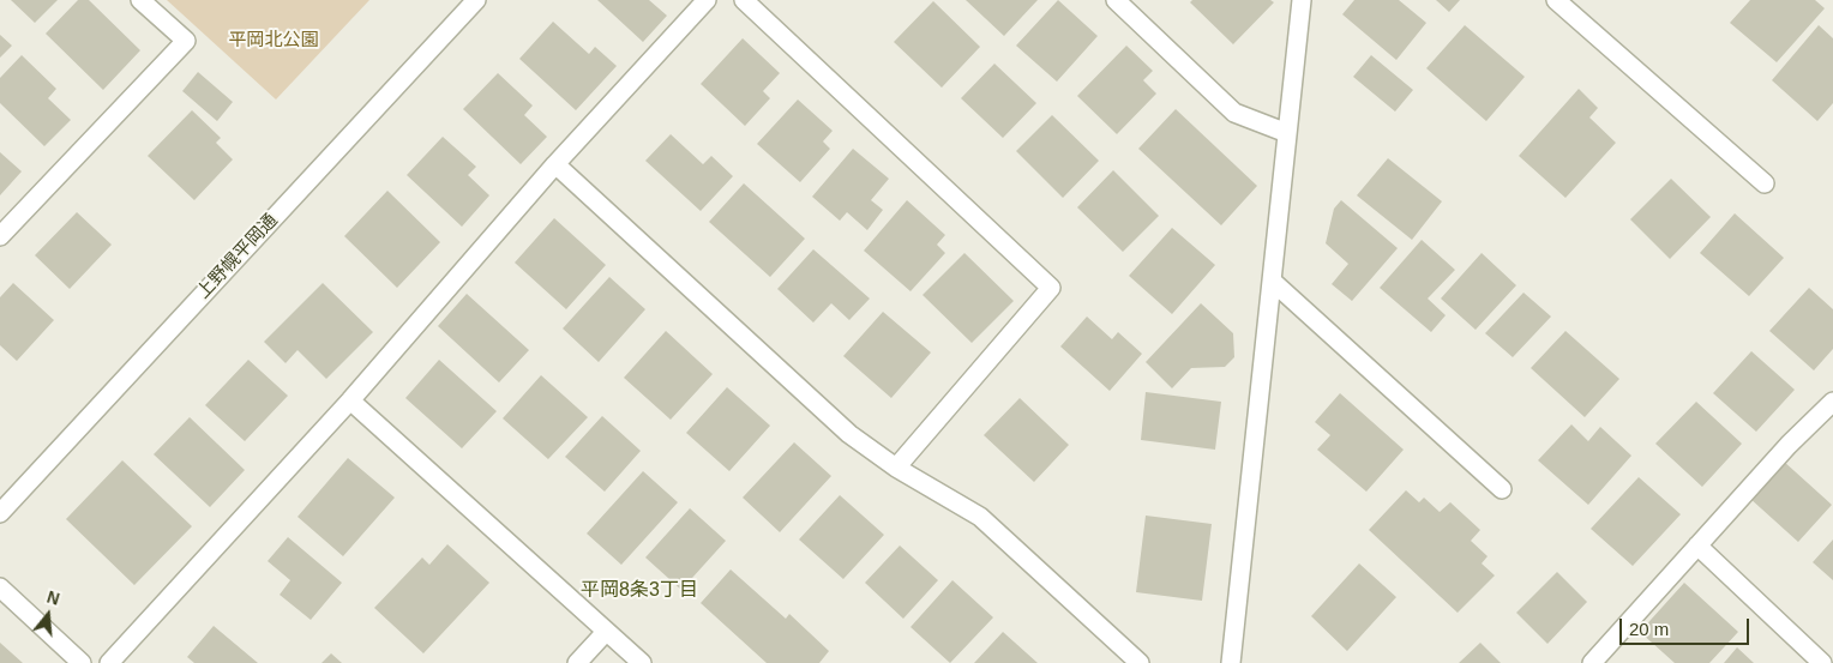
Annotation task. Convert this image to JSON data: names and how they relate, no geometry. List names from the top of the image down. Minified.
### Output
{"streets":{"street":["上野幌平岡通"]},"districts":["平岡8条3丁目"],"parks":["平岡北公園"],"scale_bar":"20 m","north":"top"}
